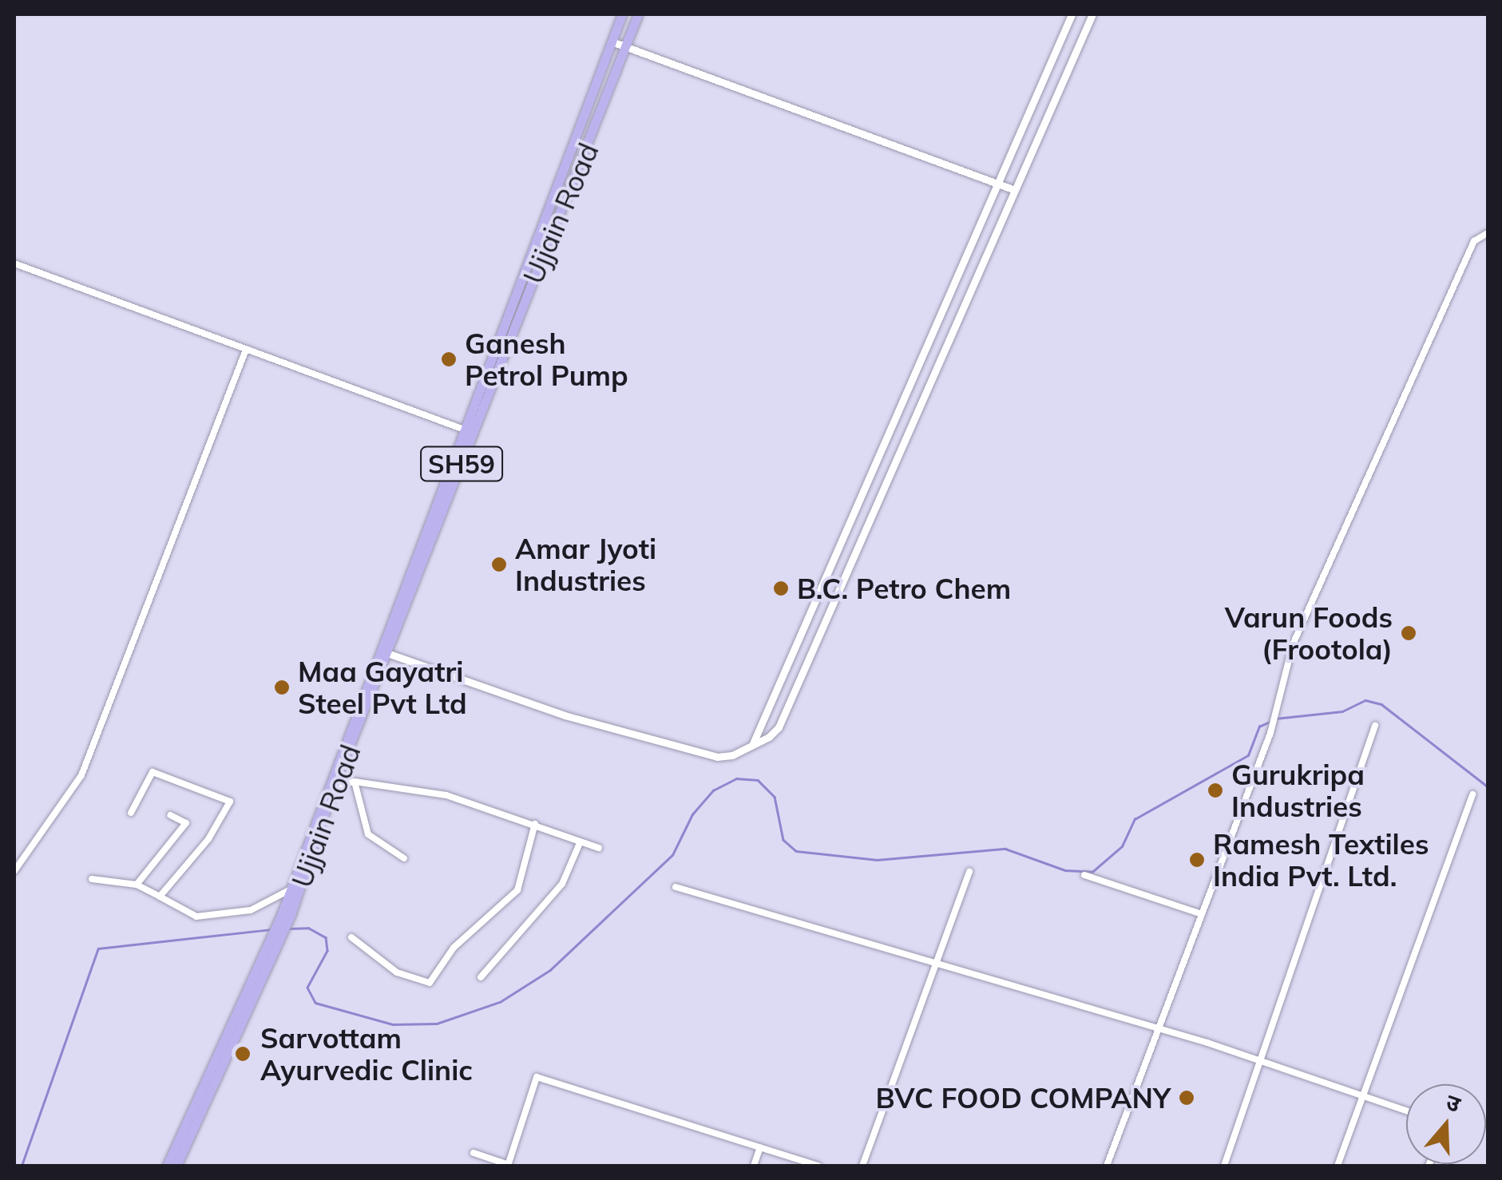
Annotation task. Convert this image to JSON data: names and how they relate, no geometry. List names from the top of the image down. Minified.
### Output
{"streets":{"main road":["Ujjain Road","SH59"]},"places":["Ganesh Petrol Pump","Amar Jyoti Industries","B.C. Petro Chem","Varun Foods (Frootola)","Maa Gayatri Steel Pvt Ltd","Gurukripa Industries","Ramesh Textiles India Pvt. Ltd.","Sarvottam Ayurvedic Clinic","BVC FOOD COMPANY"],"north":"top"}
